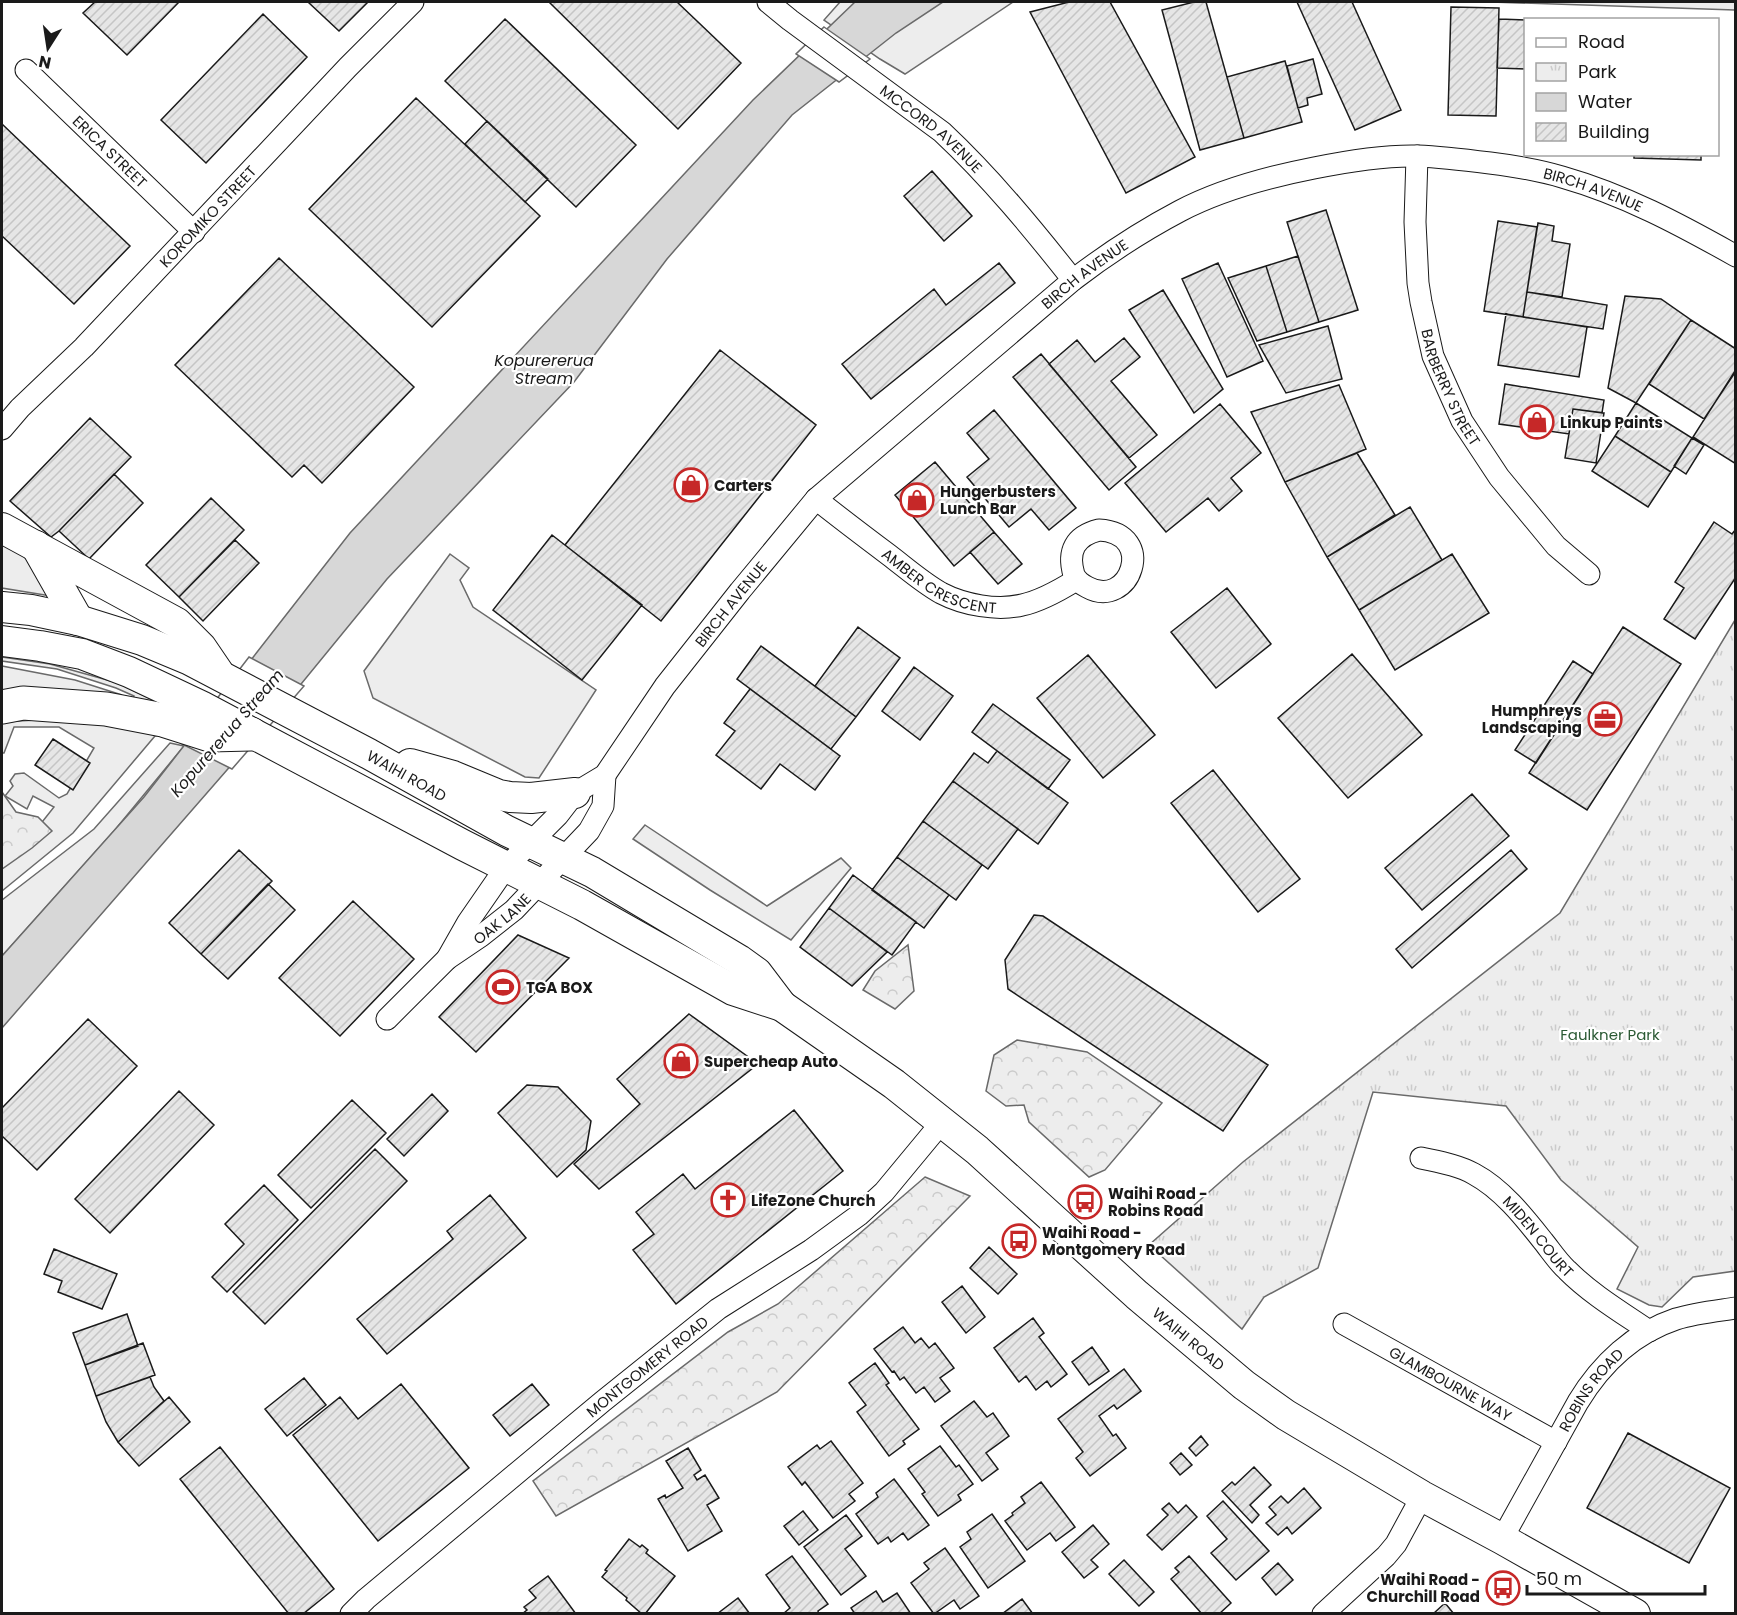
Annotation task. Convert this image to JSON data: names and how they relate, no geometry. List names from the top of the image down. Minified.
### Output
{"streets":{"main road":["WAIHI ROAD"],"street":["MCCORD AVENUE","ERICA STREET","BIRCH AVENUE","KOROMIKO STREET","BARBERRY STREET","AMBER CRESCENT","OAK LANE","MIDEN COURT","MONTGOMERY ROAD","GLAMBOURNE WAY","ROBINS ROAD"]},"crossings":[["MCCORD AVENUE","BIRCH AVENUE"],["ERICA STREET","KOROMIKO STREET"],["BIRCH AVENUE","BARBERRY STREET"],["BIRCH AVENUE","AMBER CRESCENT"],["BIRCH AVENUE","WAIHI ROAD"],["BIRCH AVENUE","OAK LANE"],["WAIHI ROAD","OAK LANE"],["WAIHI ROAD","MONTGOMERY ROAD"],["WAIHI ROAD","ROBINS ROAD"],["MIDEN COURT","ROBINS ROAD"],["GLAMBOURNE WAY","ROBINS ROAD"]],"water":["Kopurererua Stream"],"parks":["Faulkner Park"],"places":{"shop":["Linkup Paints","Carters","Hungerbusters Lunch Bar","Supercheap Auto"],"office":["Humphreys Landscaping"],"sports":["TGA BOX"],"church":["LifeZone Church"],"bus stop":["Waihi Road - Robins Road","Waihi Road - Montgomery Road","Waihi Road - Churchill Road"]},"legend":["Road","Park","Water","Building"],"scale_bar":"50 m","north":"bottom"}
